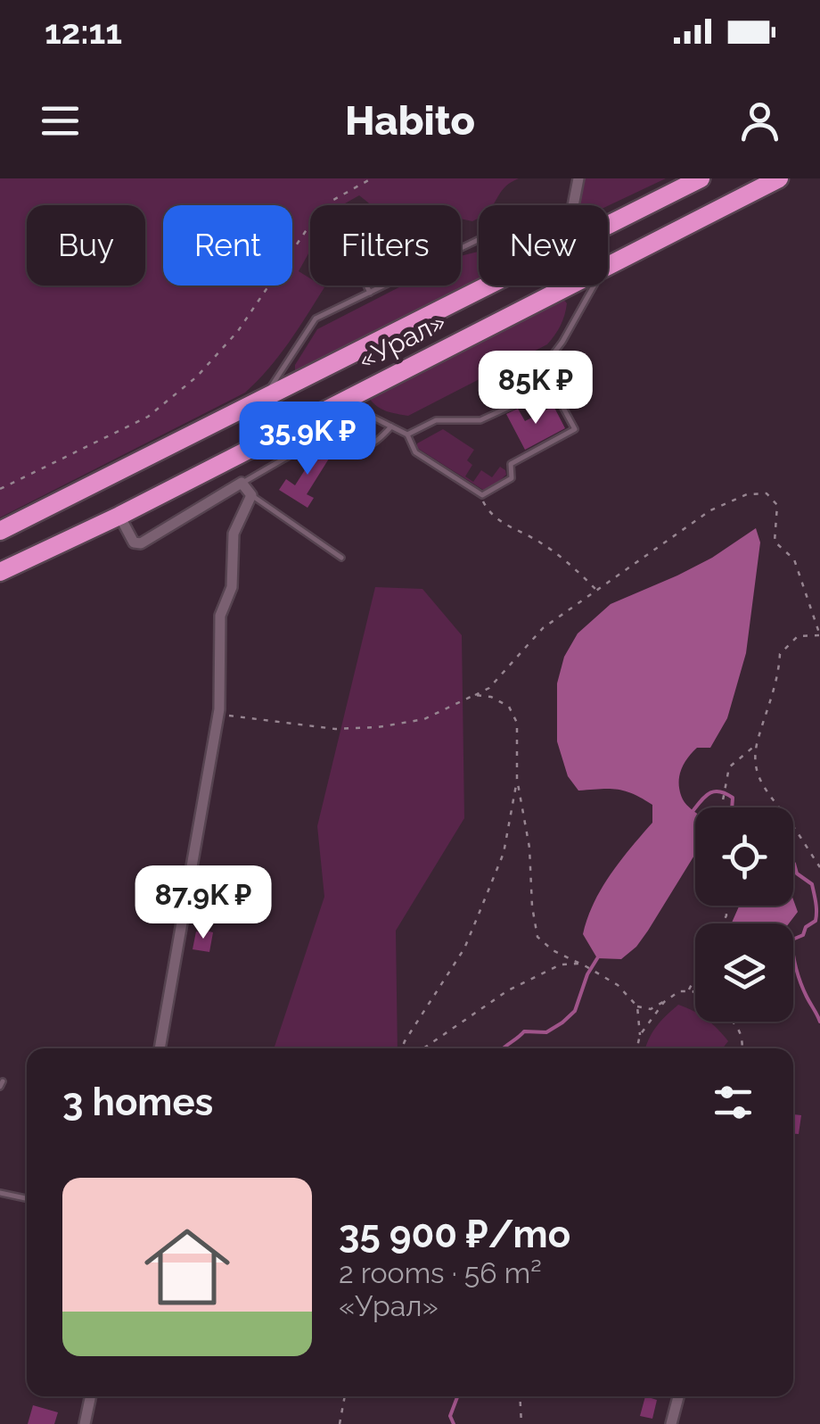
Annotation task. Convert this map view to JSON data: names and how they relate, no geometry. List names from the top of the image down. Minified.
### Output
{"streets":{"highway":["«Урал»"]},"page":{"status":"12:11","header":"Habito","chip":["Buy","Rent","Filters","New"],"price":["85K ₽","35.9K ₽","87.9K ₽"],"heading":"3 homes","list":[{"name":"35 900 ₽/mo","note":"2 rooms · 56 m² · «Урал»"}]}}
